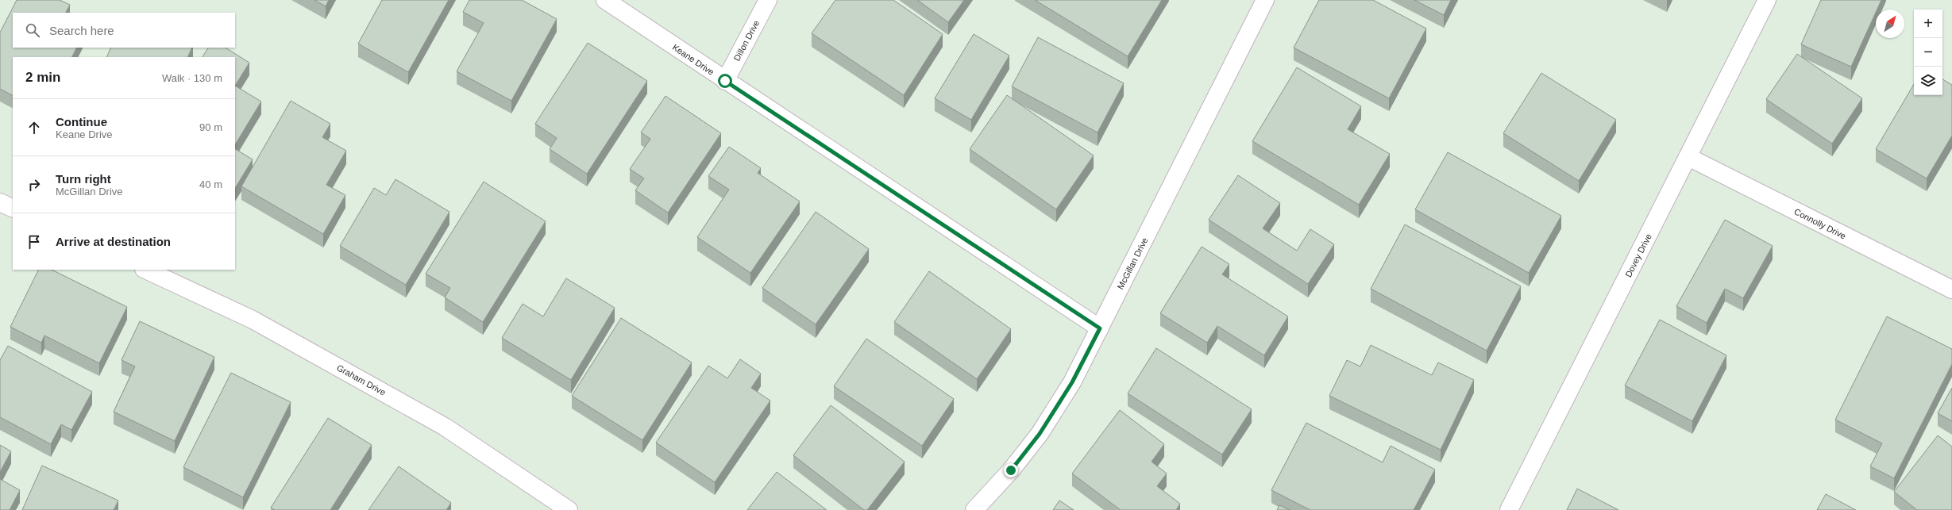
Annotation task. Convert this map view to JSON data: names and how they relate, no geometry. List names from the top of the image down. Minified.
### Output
{"streets":{"street":["Dillon Drive","Keane Drive","Connolly Drive","Dovey Drive","McGillan Drive","Graham Drive"]},"crossings":[["Dillon Drive","Keane Drive"],["Keane Drive","McGillan Drive"],["Connolly Drive","Dovey Drive"]],"north":"top right","page":{"map_buttons":["+","−"],"search":"Search here","heading":["2 min","Walk · 130 m"],"list":[["Continue","Keane Drive","90 m"],["Turn right","McGillan Drive","40 m"],"Arrive at destination"]}}
